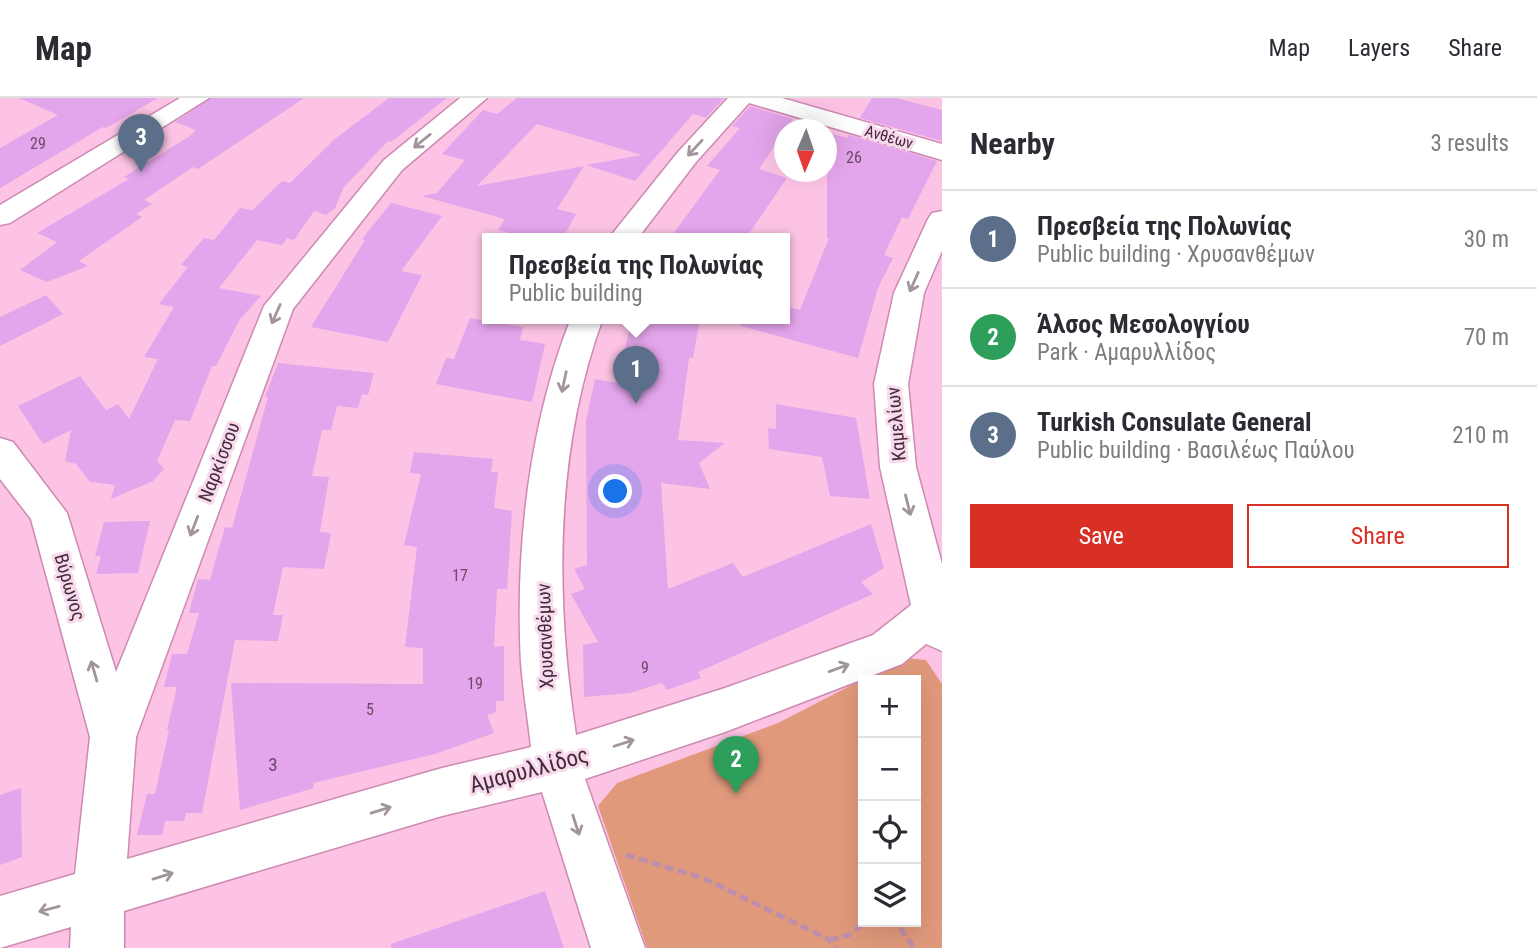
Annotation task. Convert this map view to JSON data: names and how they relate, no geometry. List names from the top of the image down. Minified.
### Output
{"streets":{"street":["Ανθέων","Καμελίων","Ναρκίσσου","Βύρωνος","Χρυσανθέμων","Αμαρυλλίδος"]},"crossings":[["Καμελίων","Αμαρυλλίδος"],["Ναρκίσσου","Βύρωνος"],["Ναρκίσσου","Αμαρυλλίδος"],["Χρυσανθέμων","Αμαρυλλίδος"]],"one_way":["Καμελίων","Ναρκίσσου","Βύρωνος","Χρυσανθέμων"],"house_numbers":["29","26","17","9","19","5","3"],"north":"bottom","page":{"header":"Map","nav":["Map","Layers","Share"],"heading":["Nearby","3 results"],"pins":["3","1","2"],"list":[{"mark":"1","name":"Πρεσβεία της Πολωνίας","note":"Public building · Χρυσανθέμων","value":"30 m"},{"mark":"2","name":"Άλσος Μεσολογγίου","note":"Park · Αμαρυλλίδος","value":"70 m"},{"mark":"3","name":"Turkish Consulate General","note":"Public building · Βασιλέως Παύλου","value":"210 m"}],"popup":["Πρεσβεία της Πολωνίας","Public building"],"buttons":["Save","Share"],"map_buttons":["+","−"]}}
